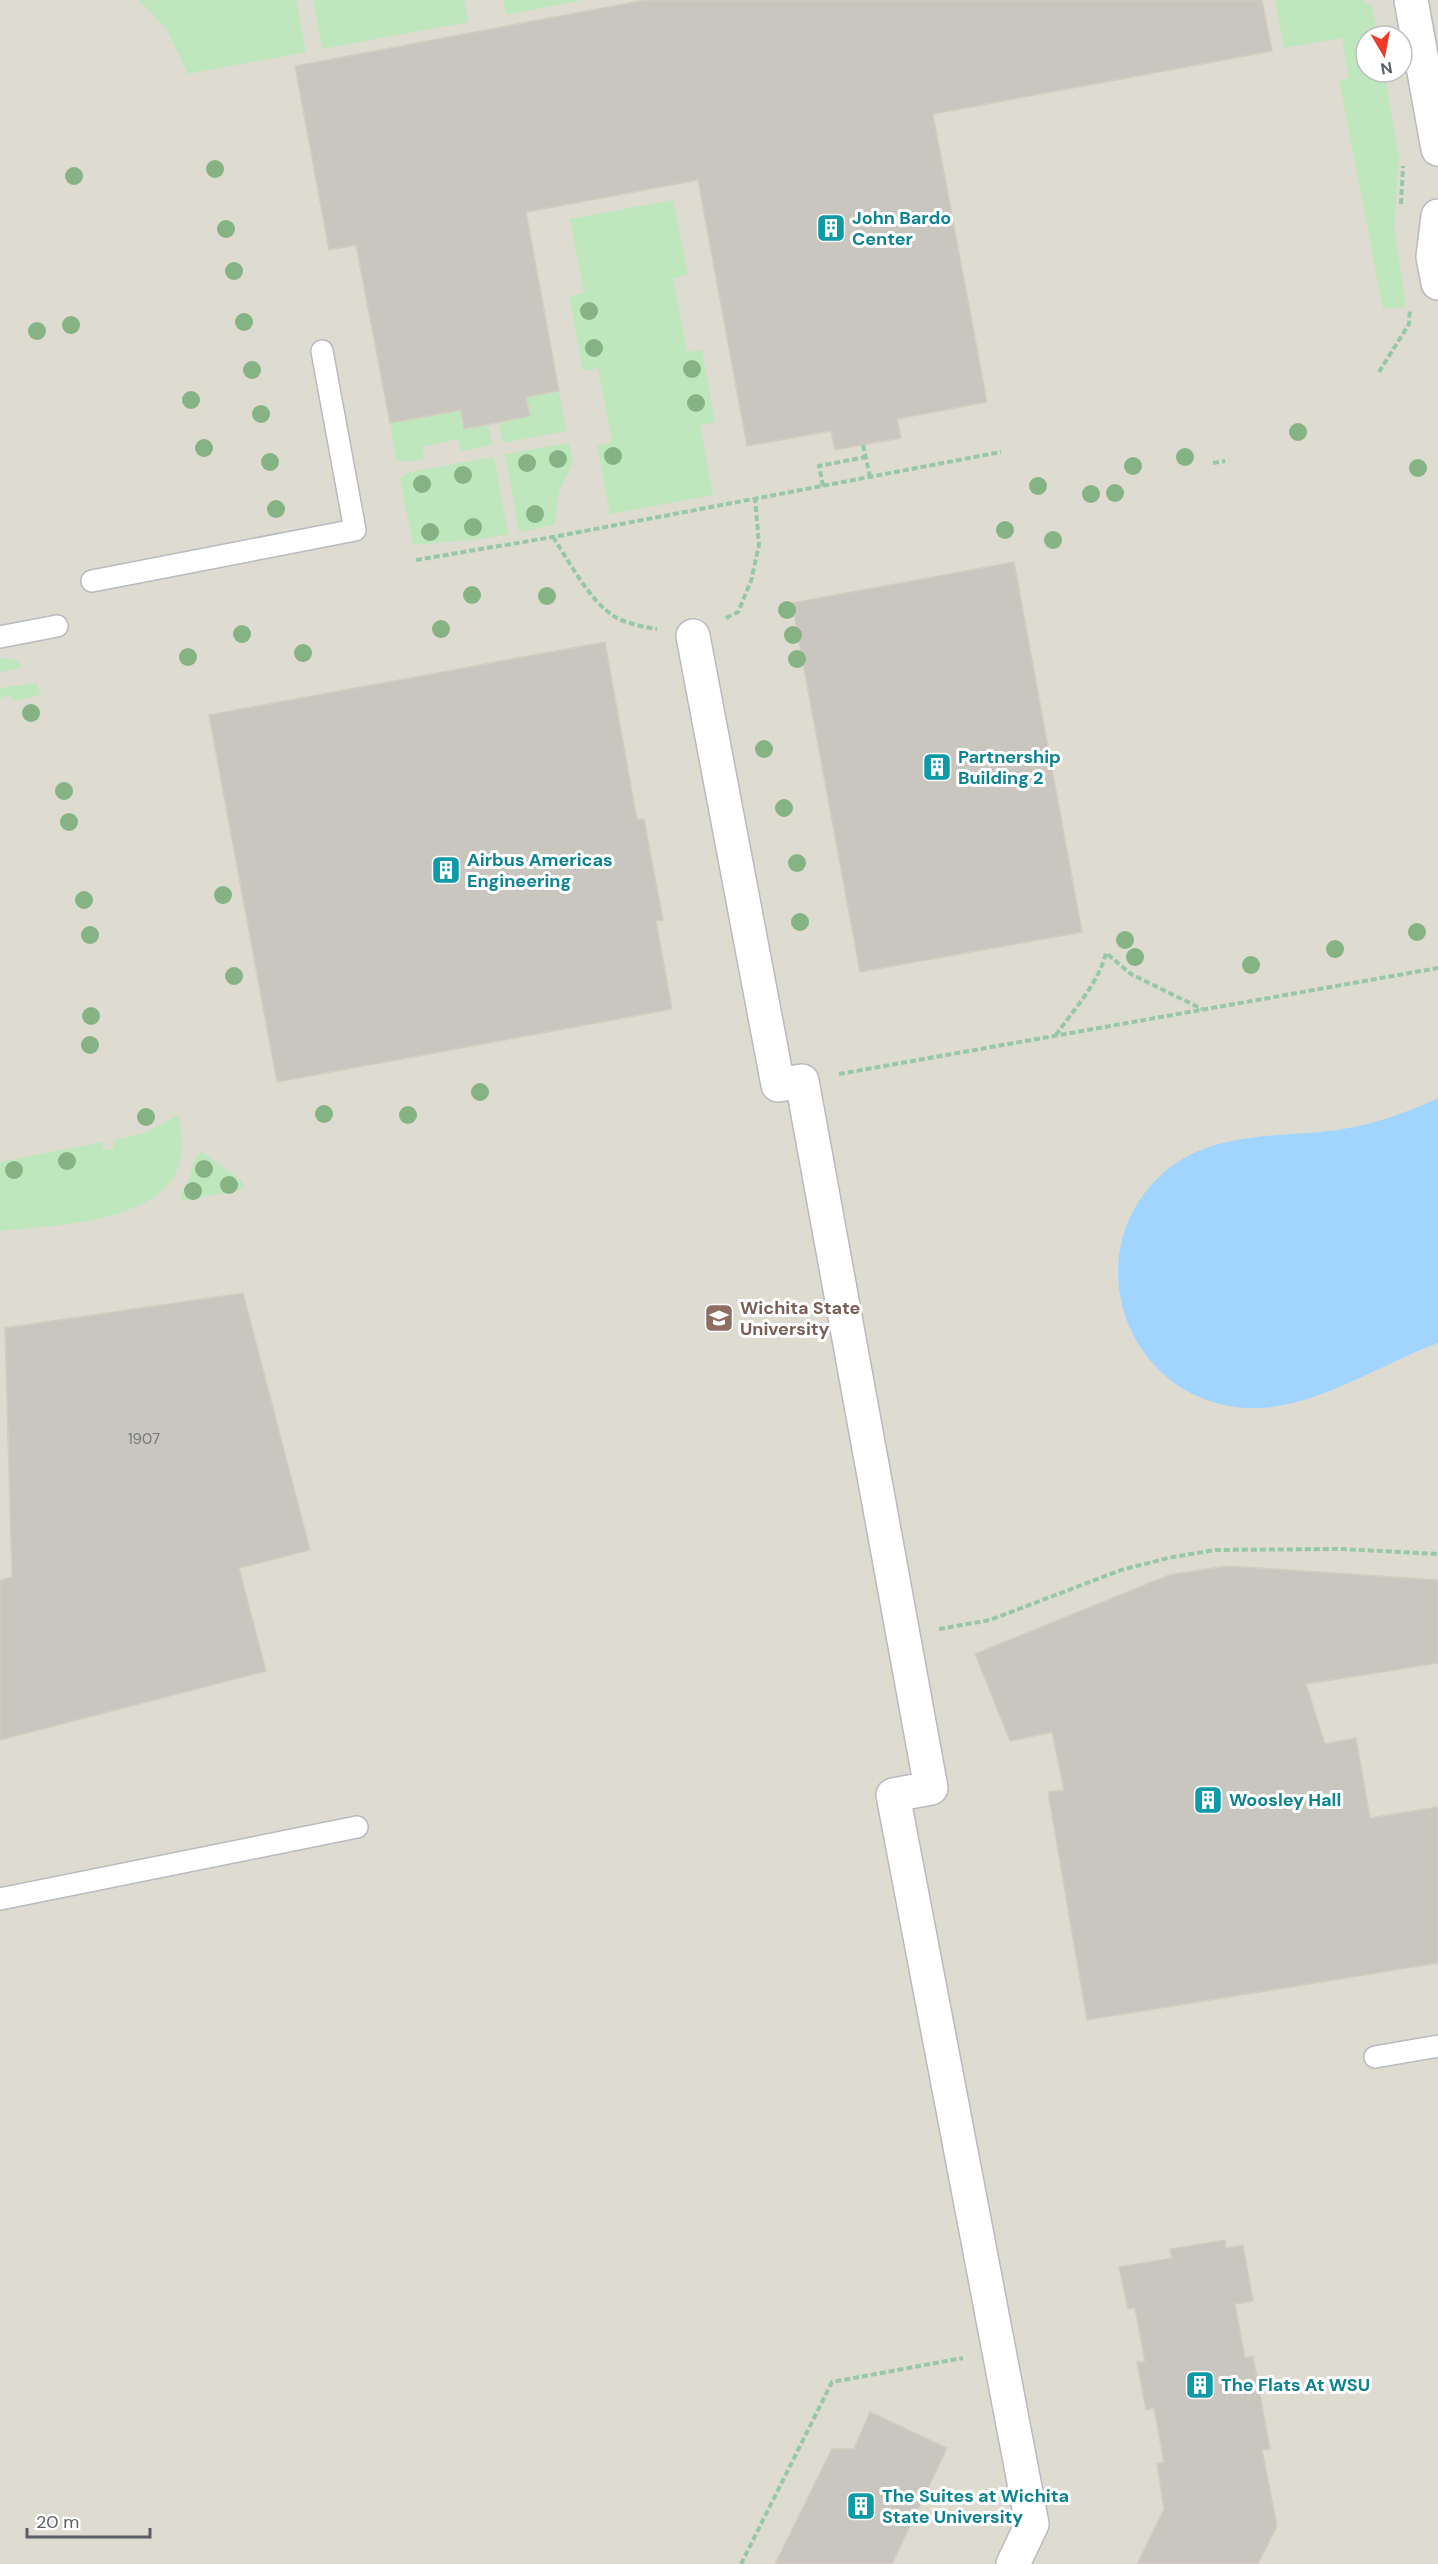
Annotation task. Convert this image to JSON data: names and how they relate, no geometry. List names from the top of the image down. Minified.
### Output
{"places":{"building":["John Bardo Center","Partnership Building 2","Airbus Americas Engineering","Woosley Hall","The Flats At WSU","The Suites at Wichita State University"],"school or university":["Wichita State University"]},"house_numbers":["1907"],"scale_bar":"20 m","north":"bottom"}
